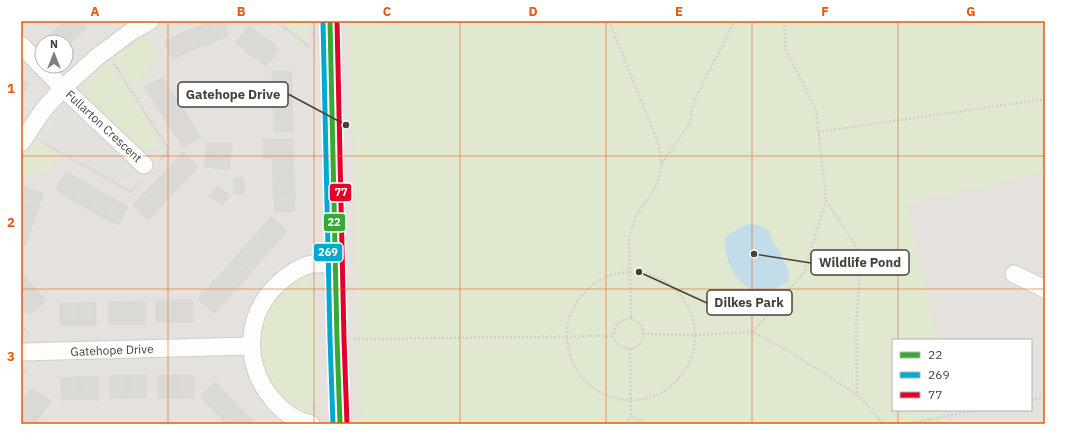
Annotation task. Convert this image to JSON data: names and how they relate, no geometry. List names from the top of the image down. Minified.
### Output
{"streets":{"street":["Fullarton Crescent","Gatehope Drive"]},"places":["Gatehope Drive","Wildlife Pond","Dilkes Park"],"lines":["transit line 22","transit line 269","transit line 77"],"legend":["22","269","77"],"north":"top","grid":{"columns":["A","B","C","D","E","F","G"],"rows":["1","2","3"]}}
